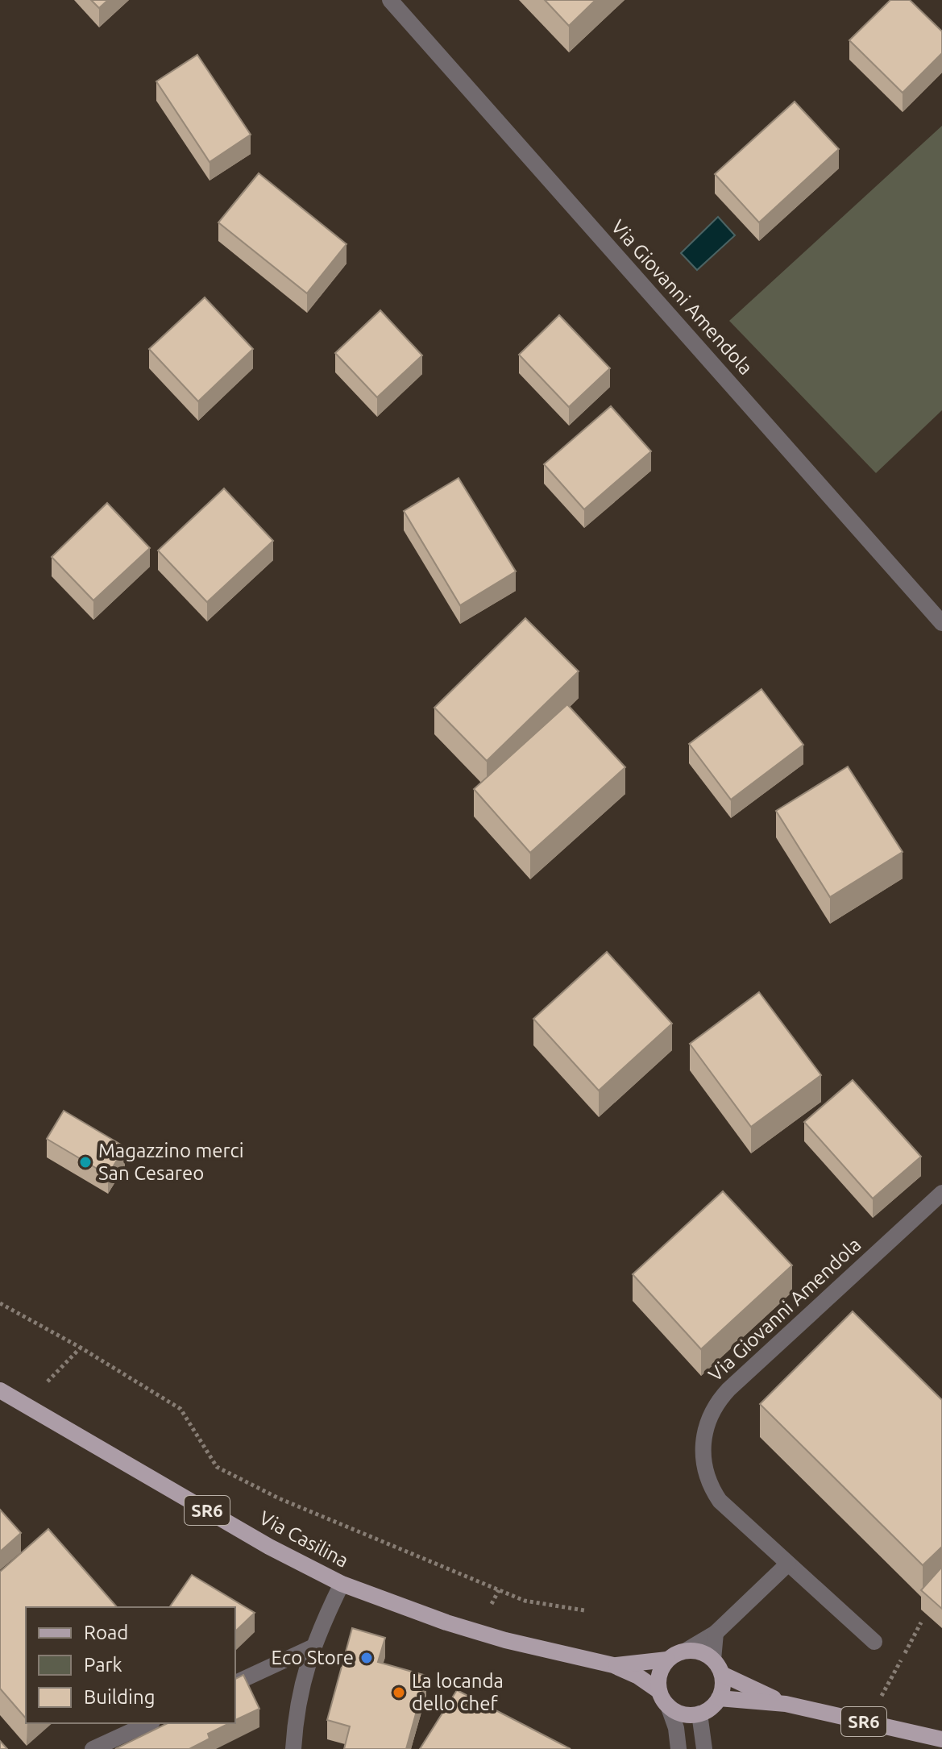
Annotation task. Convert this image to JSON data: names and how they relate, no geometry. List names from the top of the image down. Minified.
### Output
{"streets":{"main road":["SR6","Via Casilina"],"street":["Via Giovanni Amendola"]},"places":["Magazzino merci San Cesareo","Eco Store","La locanda dello chef"],"legend":["Road","Park","Building"]}
